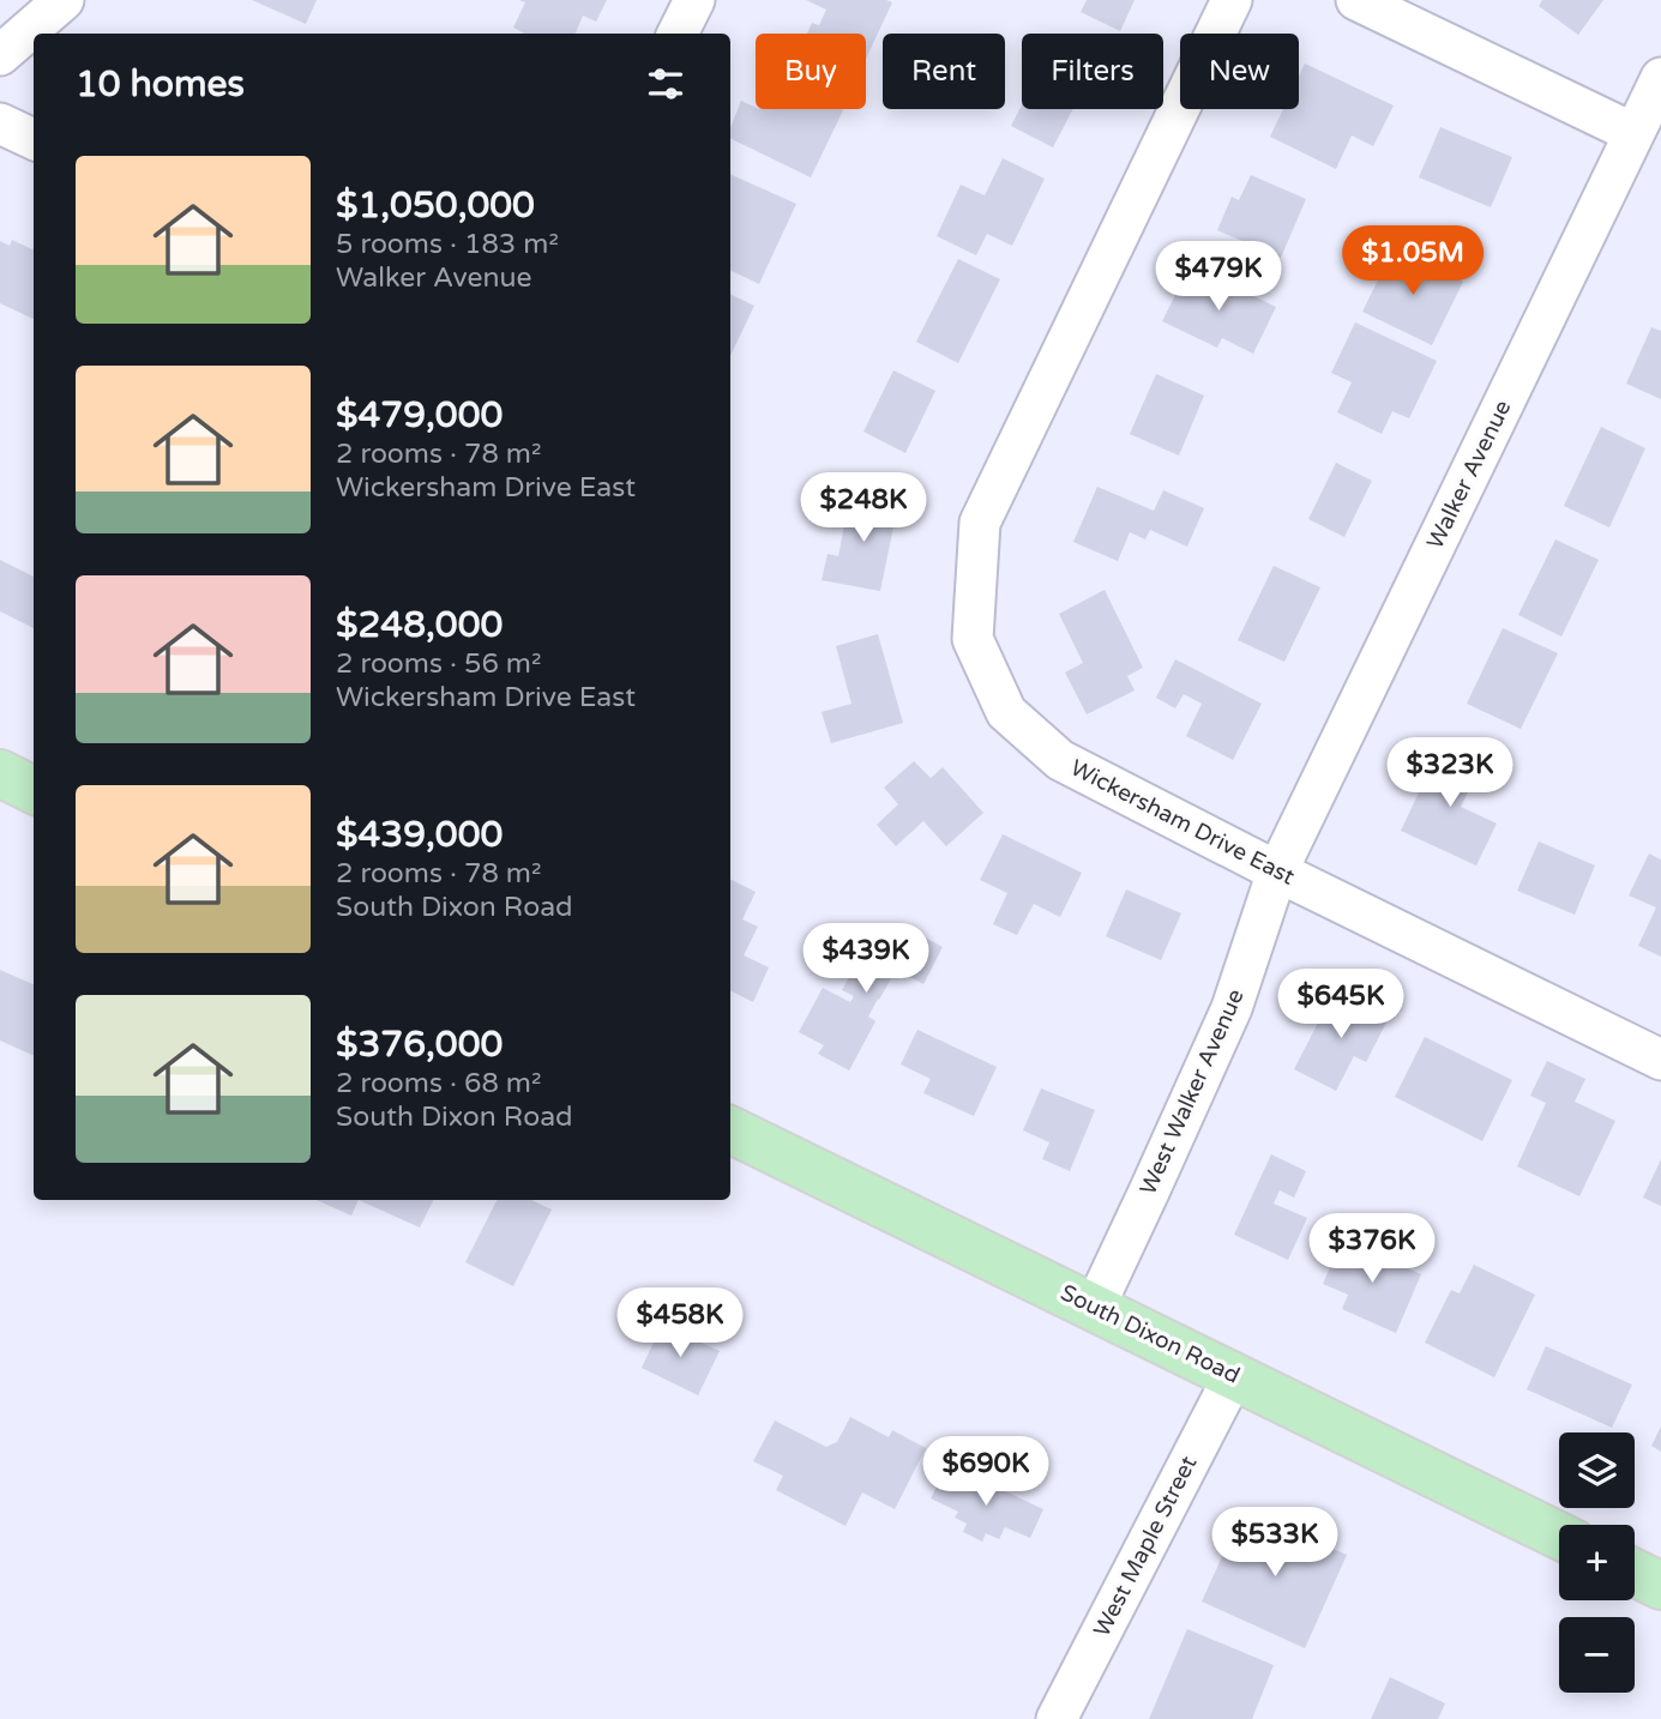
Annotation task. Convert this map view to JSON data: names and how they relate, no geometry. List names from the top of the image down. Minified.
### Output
{"streets":{"main road":["South Dixon Road"],"street":["Walker Avenue","Wickersham Drive East","West Walker Avenue","West Maple Street"]},"crossings":[["Walker Avenue","Wickersham Drive East"],["Walker Avenue","West Walker Avenue"],["Wickersham Drive East","West Walker Avenue"],["West Walker Avenue","South Dixon Road"],["South Dixon Road","West Maple Street"]],"page":{"chip":["Buy","Rent","Filters","New"],"heading":"10 homes","list":[{"name":"$1,050,000","note":"5 rooms · 183 m² · Walker Avenue"},{"name":"$479,000","note":"2 rooms · 78 m² · Wickersham Drive East"},{"name":"$248,000","note":"2 rooms · 56 m² · Wickersham Drive East"},{"name":"$439,000","note":"2 rooms · 78 m² · South Dixon Road"},{"name":"$376,000","note":"2 rooms · 68 m² · South Dixon Road"}],"price":["$1.05M","$479K","$248K","$323K","$439K","$645K","$376K","$458K","$690K","$533K"],"map_buttons":["+","−"]}}
